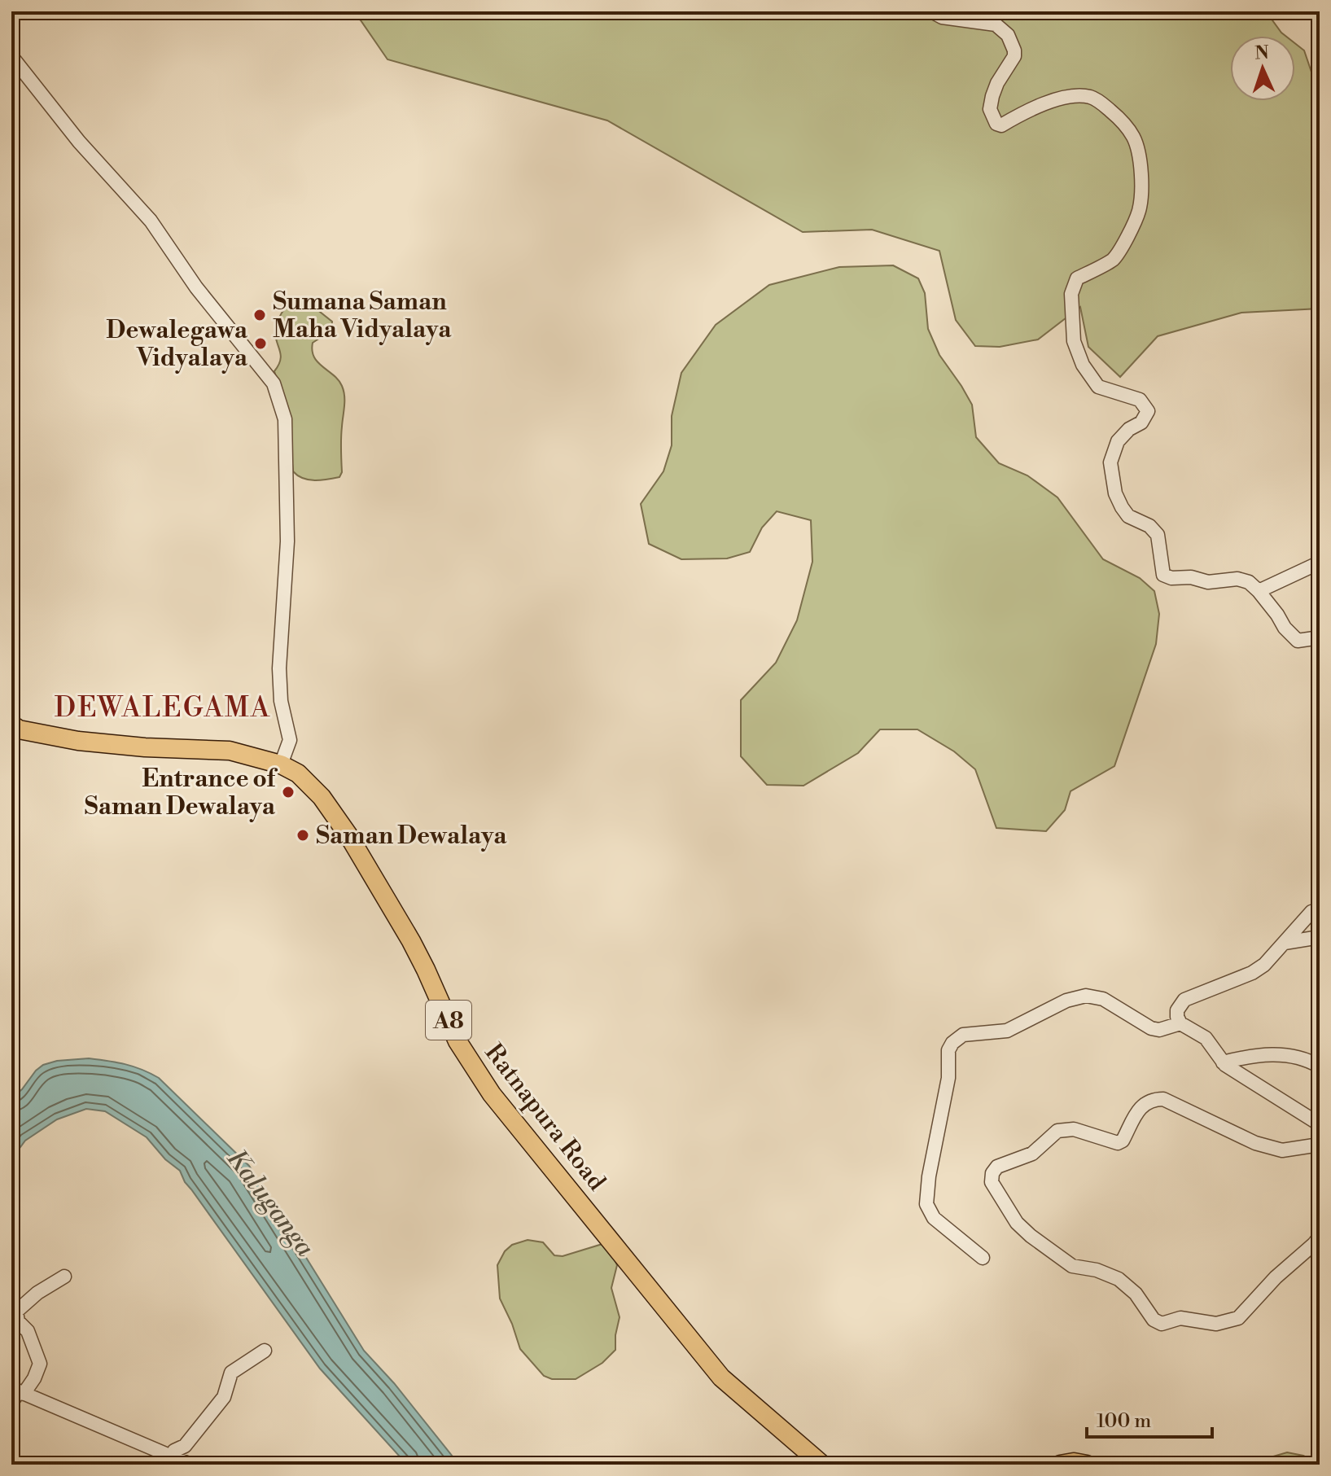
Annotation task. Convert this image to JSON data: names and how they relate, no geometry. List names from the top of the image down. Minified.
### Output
{"streets":{"highway":["A8","Ratnapura Road"]},"districts":["DEWALEGAMA"],"water":["Kaluganga"],"places":["Sumana Saman Maha Vidyalaya","Dewalegawa Vidyalaya","Entrance of Saman Dewalaya","Saman Dewalaya"],"scale_bar":"100 m","north":"top"}
